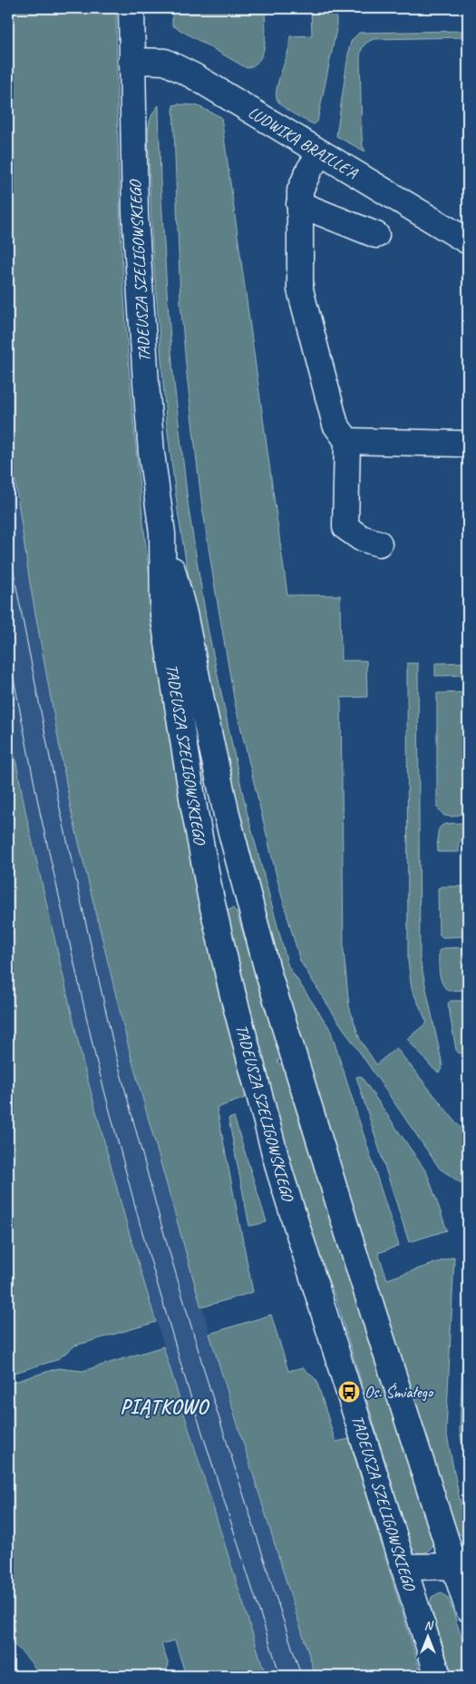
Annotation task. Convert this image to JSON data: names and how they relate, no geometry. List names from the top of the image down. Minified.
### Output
{"streets":{"street":["LUDWIKA BRAILLE'A","TADEUSZA SZELIGOWSKIEGO"]},"crossings":[["LUDWIKA BRAILLE'A","TADEUSZA SZELIGOWSKIEGO"]],"districts":["PIĄTKOWO"],"places":{"bus stop":["Os. Śmiałego"]},"north":"top"}
